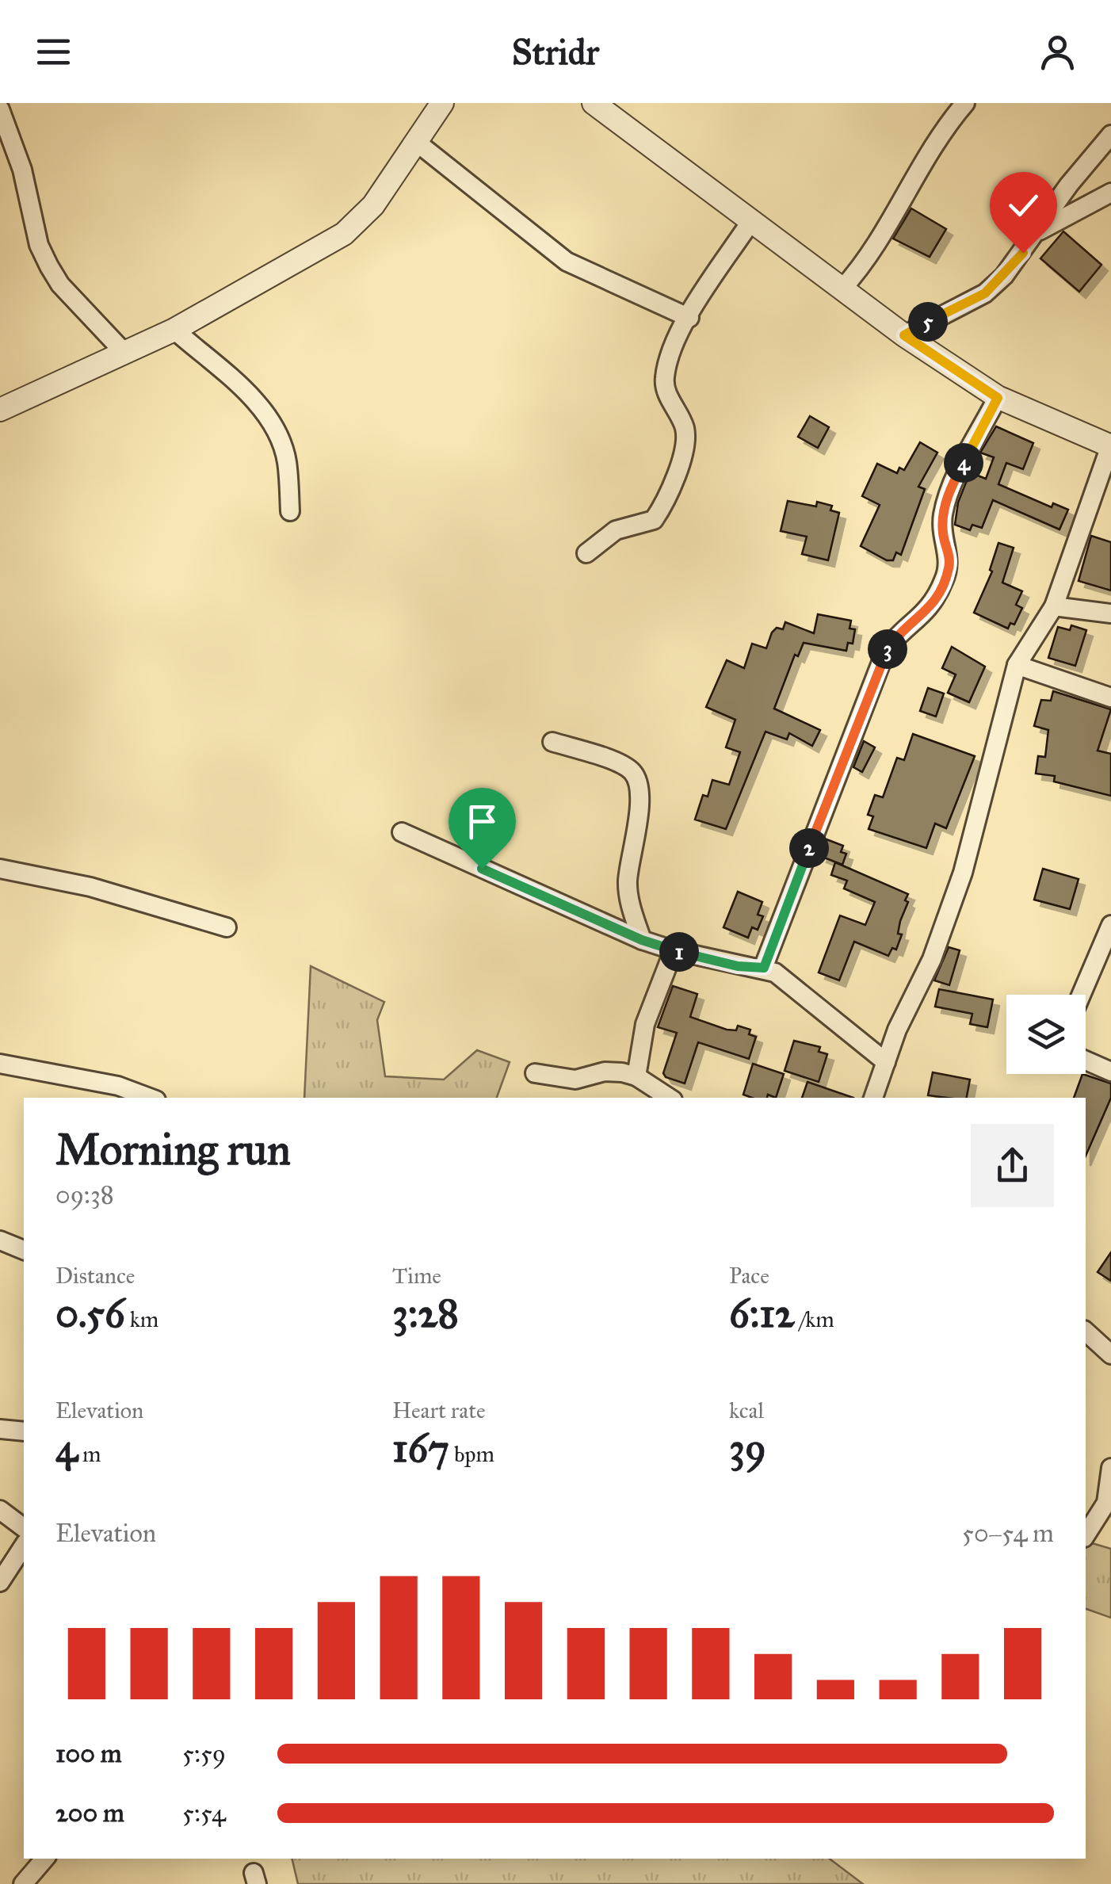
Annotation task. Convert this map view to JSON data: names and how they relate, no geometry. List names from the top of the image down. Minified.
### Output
{"page":{"header":"Stridr","pins":["5","4","3","2","1"],"heading":["Morning run","09:38"],"stats":[["Distance","0.56 km"],["Time","3:28"],["Pace","6:12 /km"],["Elevation","4 m"],["Heart rate","167 bpm"],["kcal","39"]],"chart":["Elevation","50–54 m"],"list":[{"name":"100 m","note":"5:59"},{"name":"200 m","note":"5:54"}]}}
